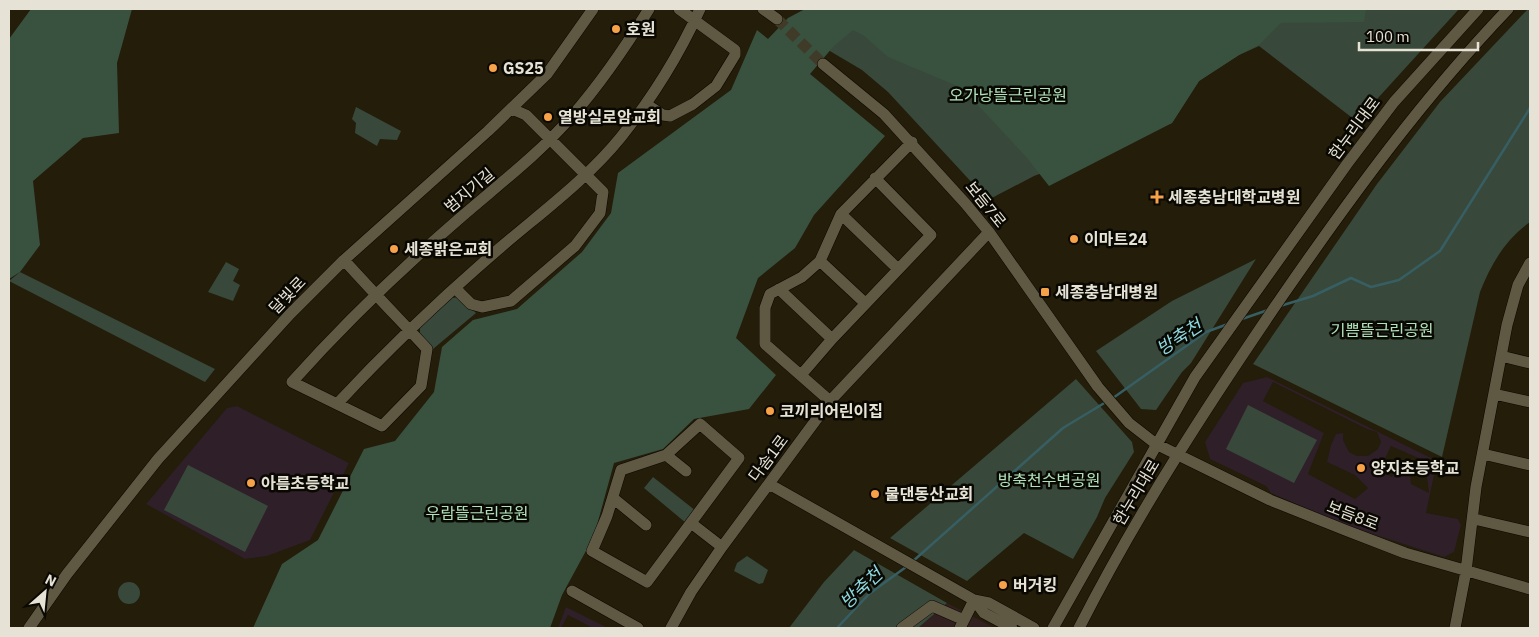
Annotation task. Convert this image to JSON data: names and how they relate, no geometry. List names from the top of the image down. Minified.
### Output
{"streets":{"street":["한누리대로","범지기길","보듬7로","달빛로","다솜1로","보듬8로"]},"crossings":[["한누리대로","보듬7로"],["한누리대로","보듬8로"],["보듬7로","다솜1로"]],"water":["방축천"],"parks":["오가낭뜰근린공원","기쁨뜰근린공원","방축천수변공원","우람뜰근린공원"],"places":{"other":["호원","GS25","열방실로암교회","이마트24","세종밝은교회","코끼리어린이집","양지초등학교","아름초등학교","물댄동산교회","버거킹"],"health":["세종충남대학교병원"],"transit":["세종충남대병원"]},"scale_bar":"100 m","north":"top right"}
